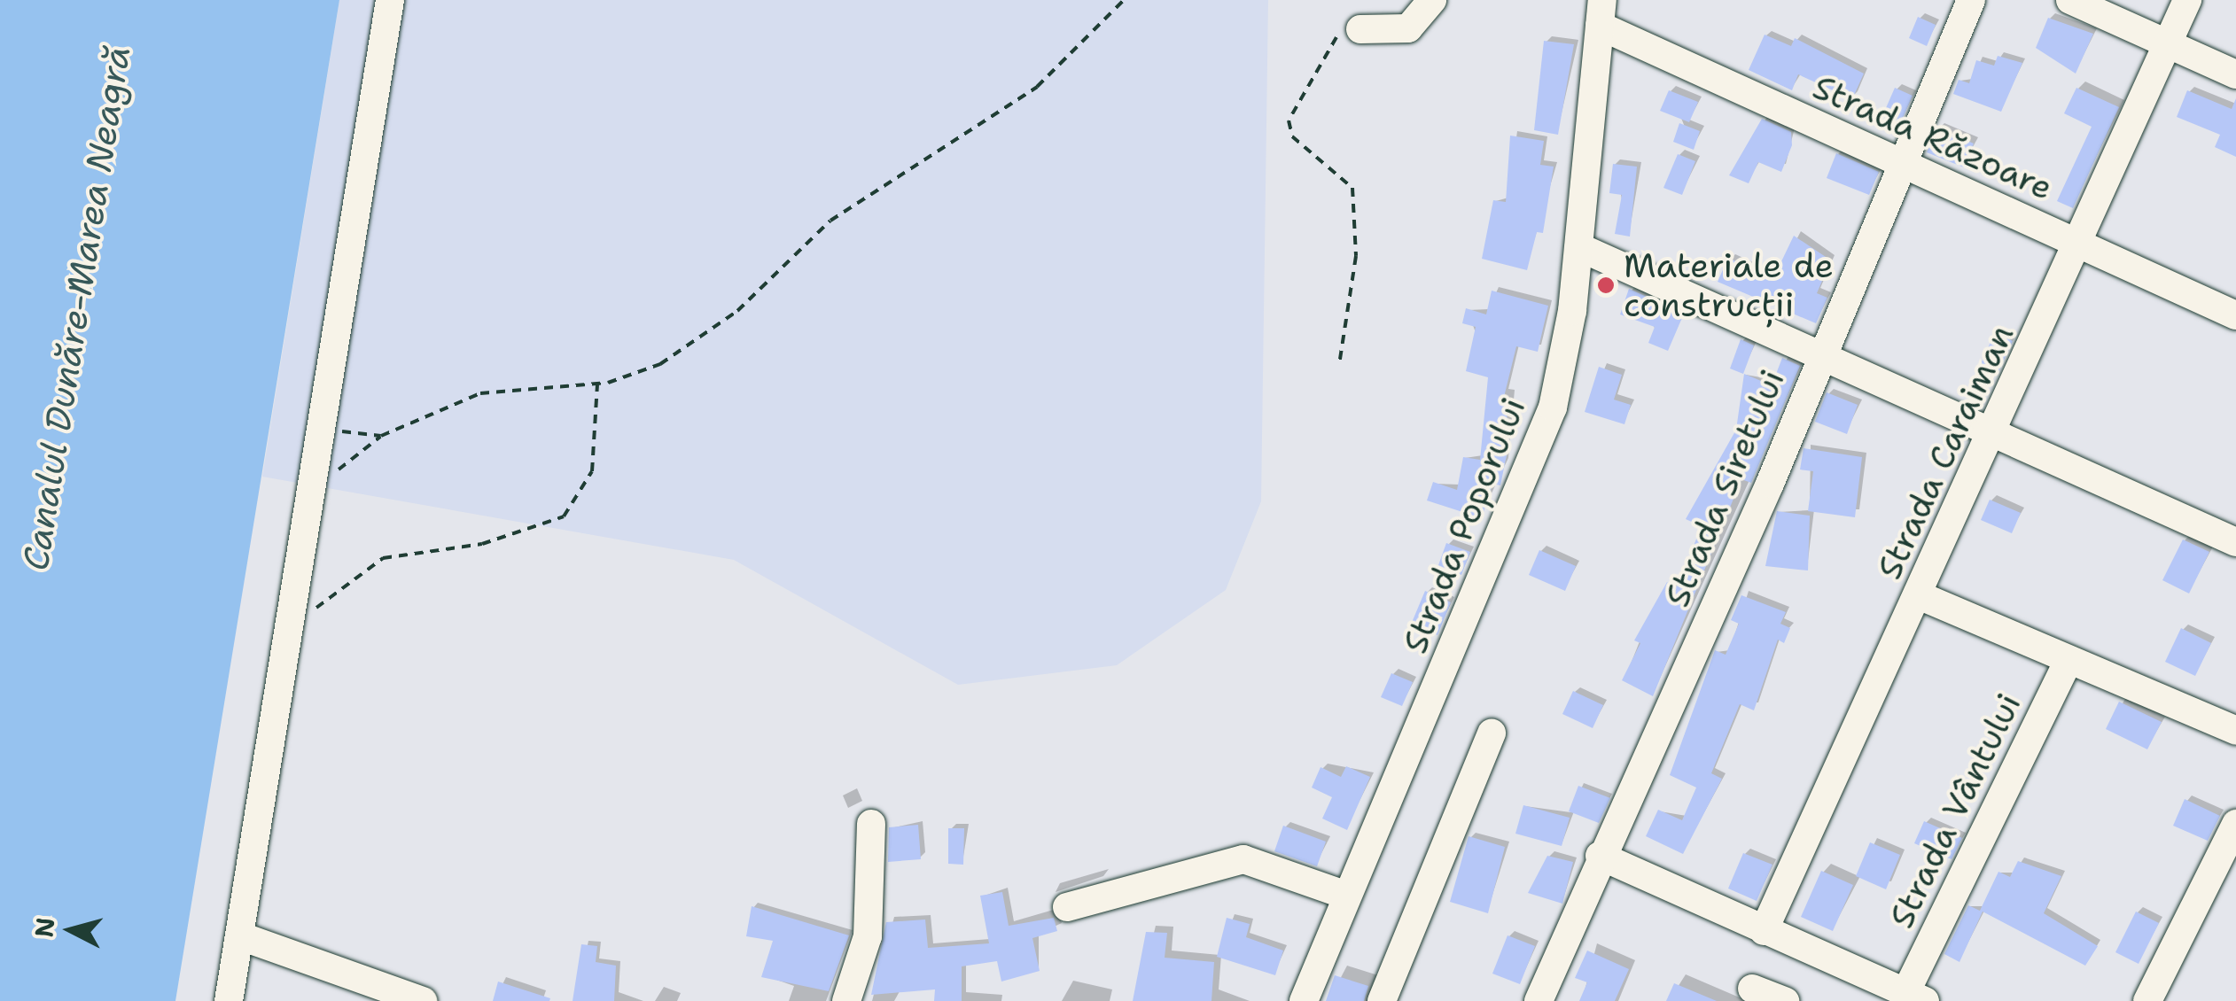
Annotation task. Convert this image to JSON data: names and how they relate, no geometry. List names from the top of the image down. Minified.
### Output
{"streets":{"street":["Strada Răzoare","Strada Caraiman","Strada Siretului","Strada Poporului","Strada Vântului"]},"crossings":[["Strada Răzoare","Strada Caraiman"],["Strada Răzoare","Strada Siretului"],["Strada Răzoare","Strada Poporului"]],"water":["Canalul Dunăre-Marea Neagră"],"places":["Materiale de construcții"],"north":"left"}
